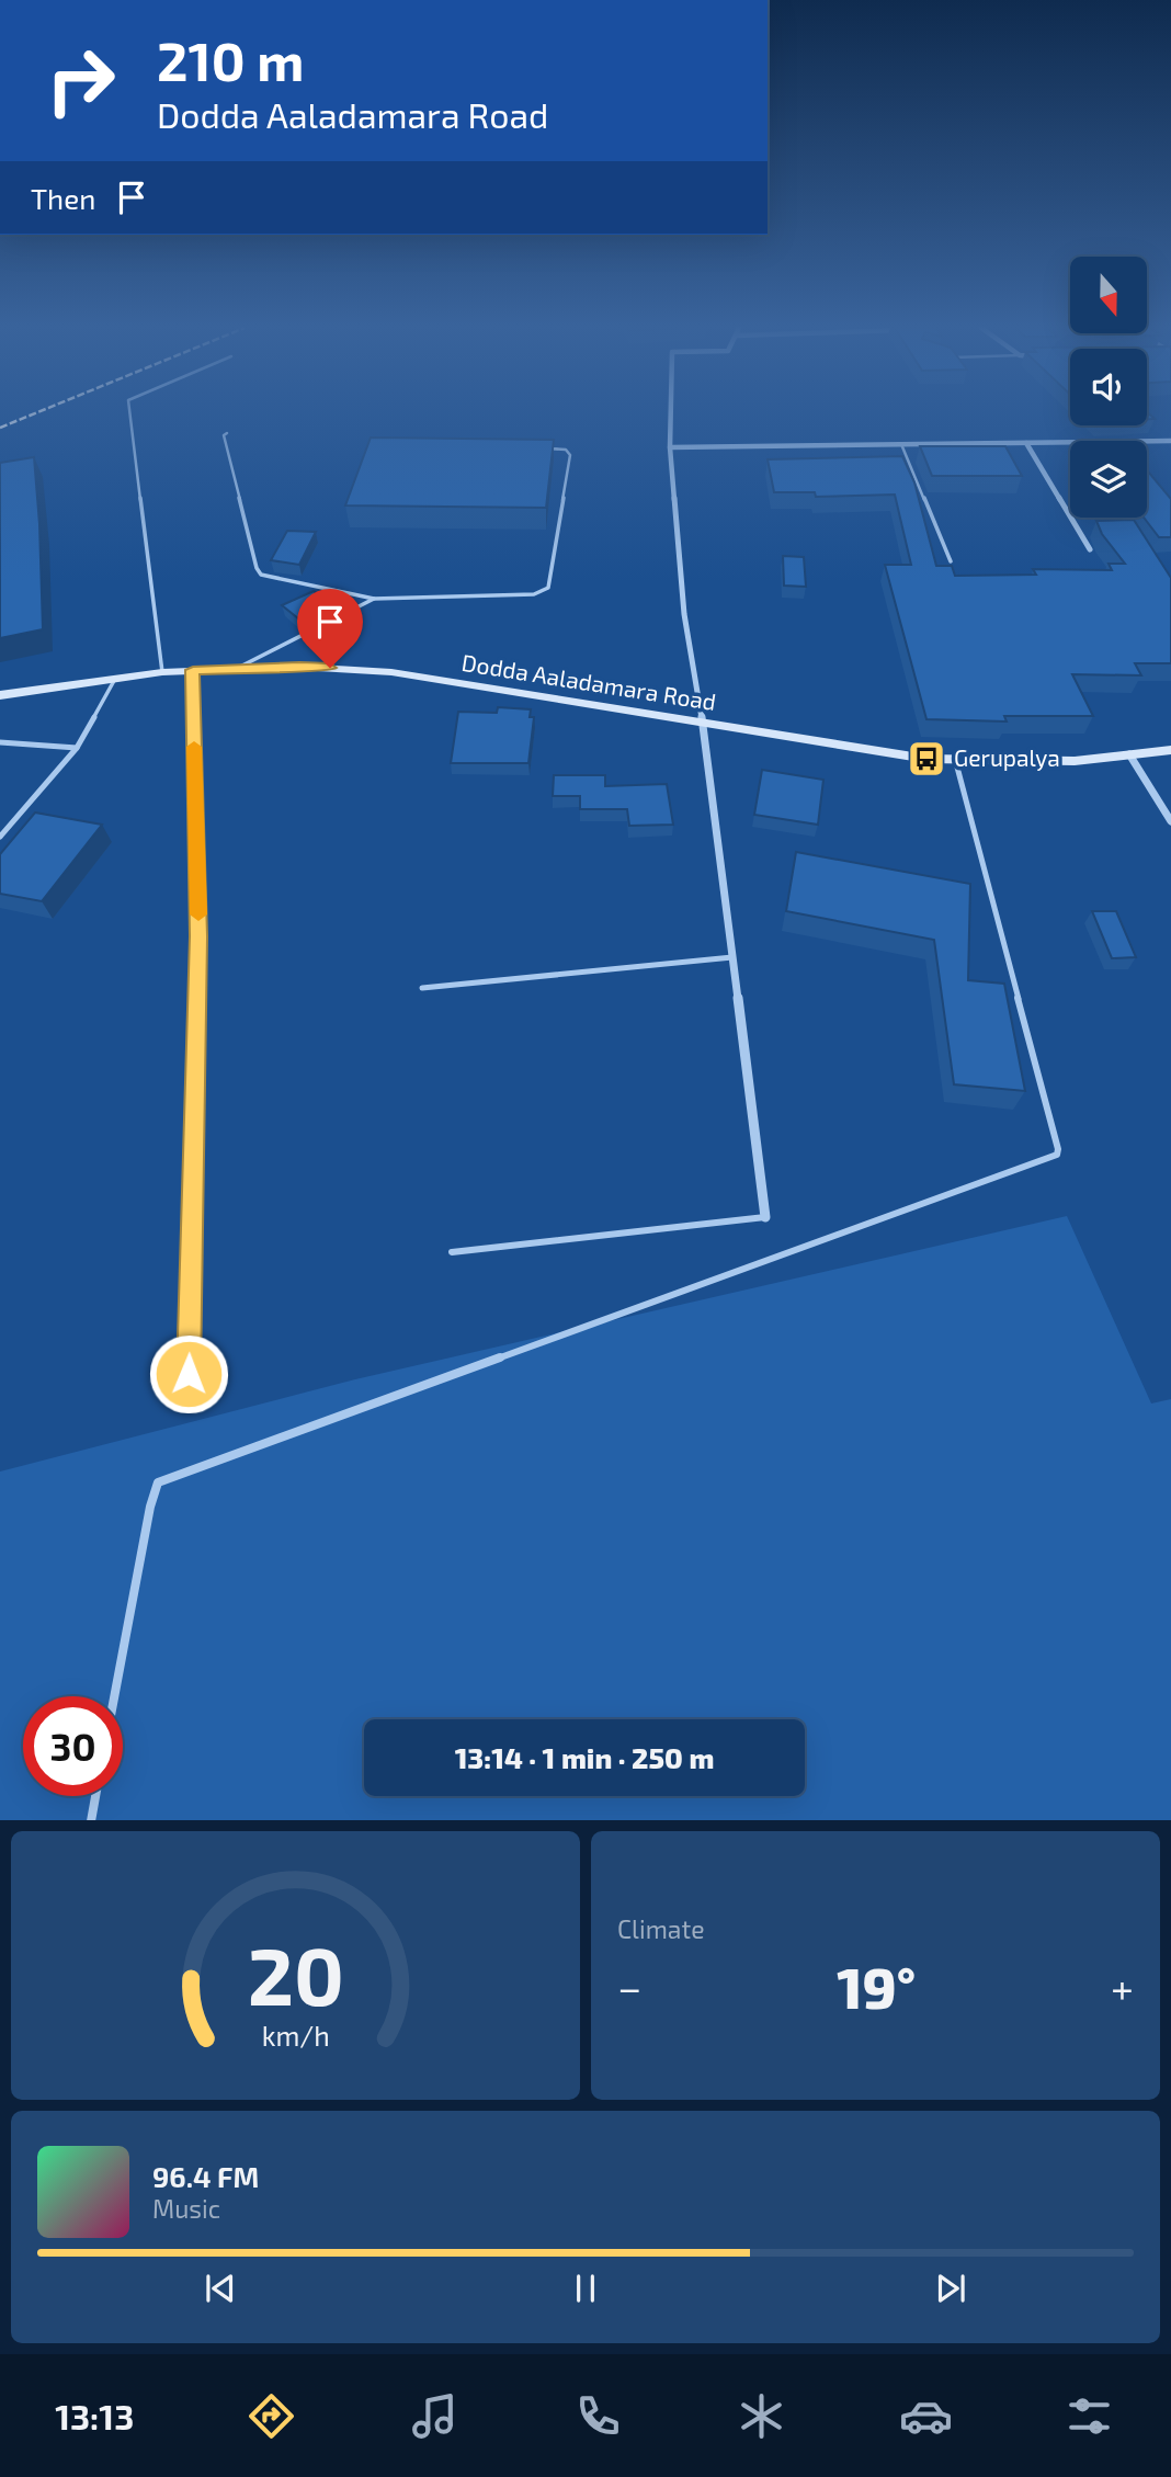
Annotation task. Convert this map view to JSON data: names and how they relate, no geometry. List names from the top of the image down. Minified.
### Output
{"streets":{"main road":["Dodda Aaladamara Road"]},"places":{"bus stop":["Gerupalya"]},"north":"bottom","page":{"turn":["210 m","Dodda Aaladamara Road"],"then":"Then","limit":"30","trip":"13:14 · 1 min · 250 m","tile":"Climate","heat":["−","19°","+"],"song":["96.4 FM","Music"],"tabs":"13:13","gauge":["20","km/h"]}}
